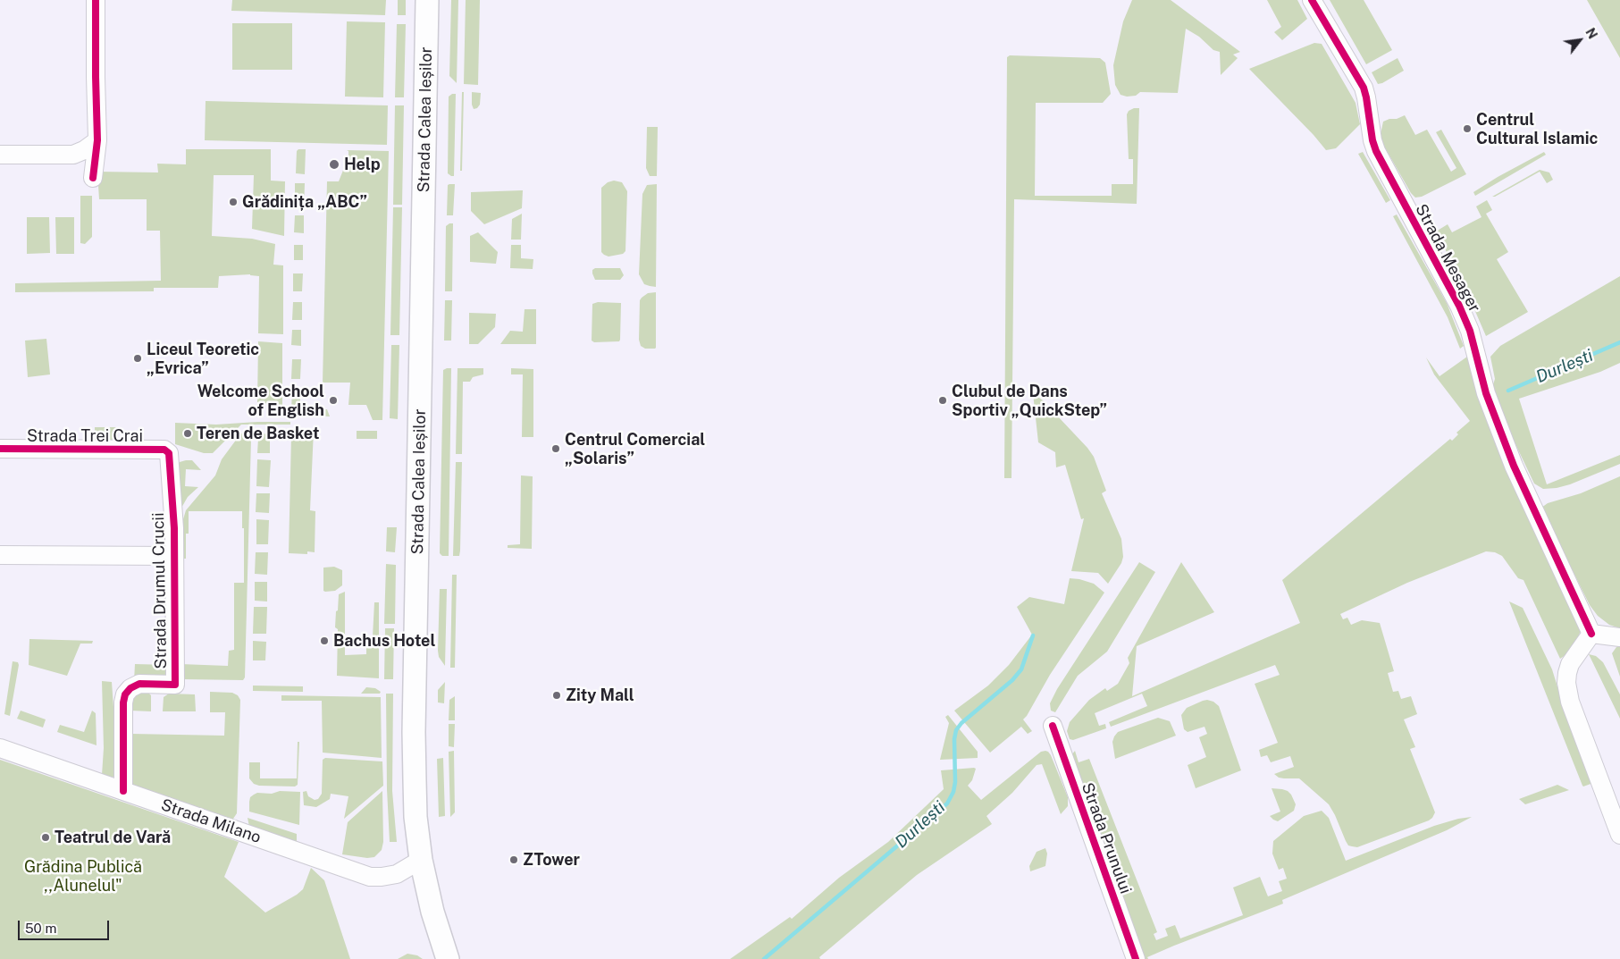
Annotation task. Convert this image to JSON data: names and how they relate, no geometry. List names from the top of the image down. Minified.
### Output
{"streets":{"main road":["Strada Calea Ieșilor"],"street":["Strada Mesager","Strada Trei Crai","Strada Drumul Crucii","Strada Milano","Strada Prunului"]},"crossings":[["Strada Calea Ieșilor","Strada Milano"],["Strada Trei Crai","Strada Drumul Crucii"],["Strada Drumul Crucii","Strada Milano"]],"water":["Durlești"],"parks":["Grădina Publică ,,Alunelul\""],"places":["Centrul Cultural Islamic","Help","Grădinița „ABC”","Liceul Teoretic „Evrica”","Welcome School of English","Clubul de Dans Sportiv „QuickStep”","Teren de Basket","Centrul Comercial „Solaris”","Bachus Hotel","Zity Mall","Teatrul de Vară","ZTower"],"scale_bar":"50 m","north":"top right"}
